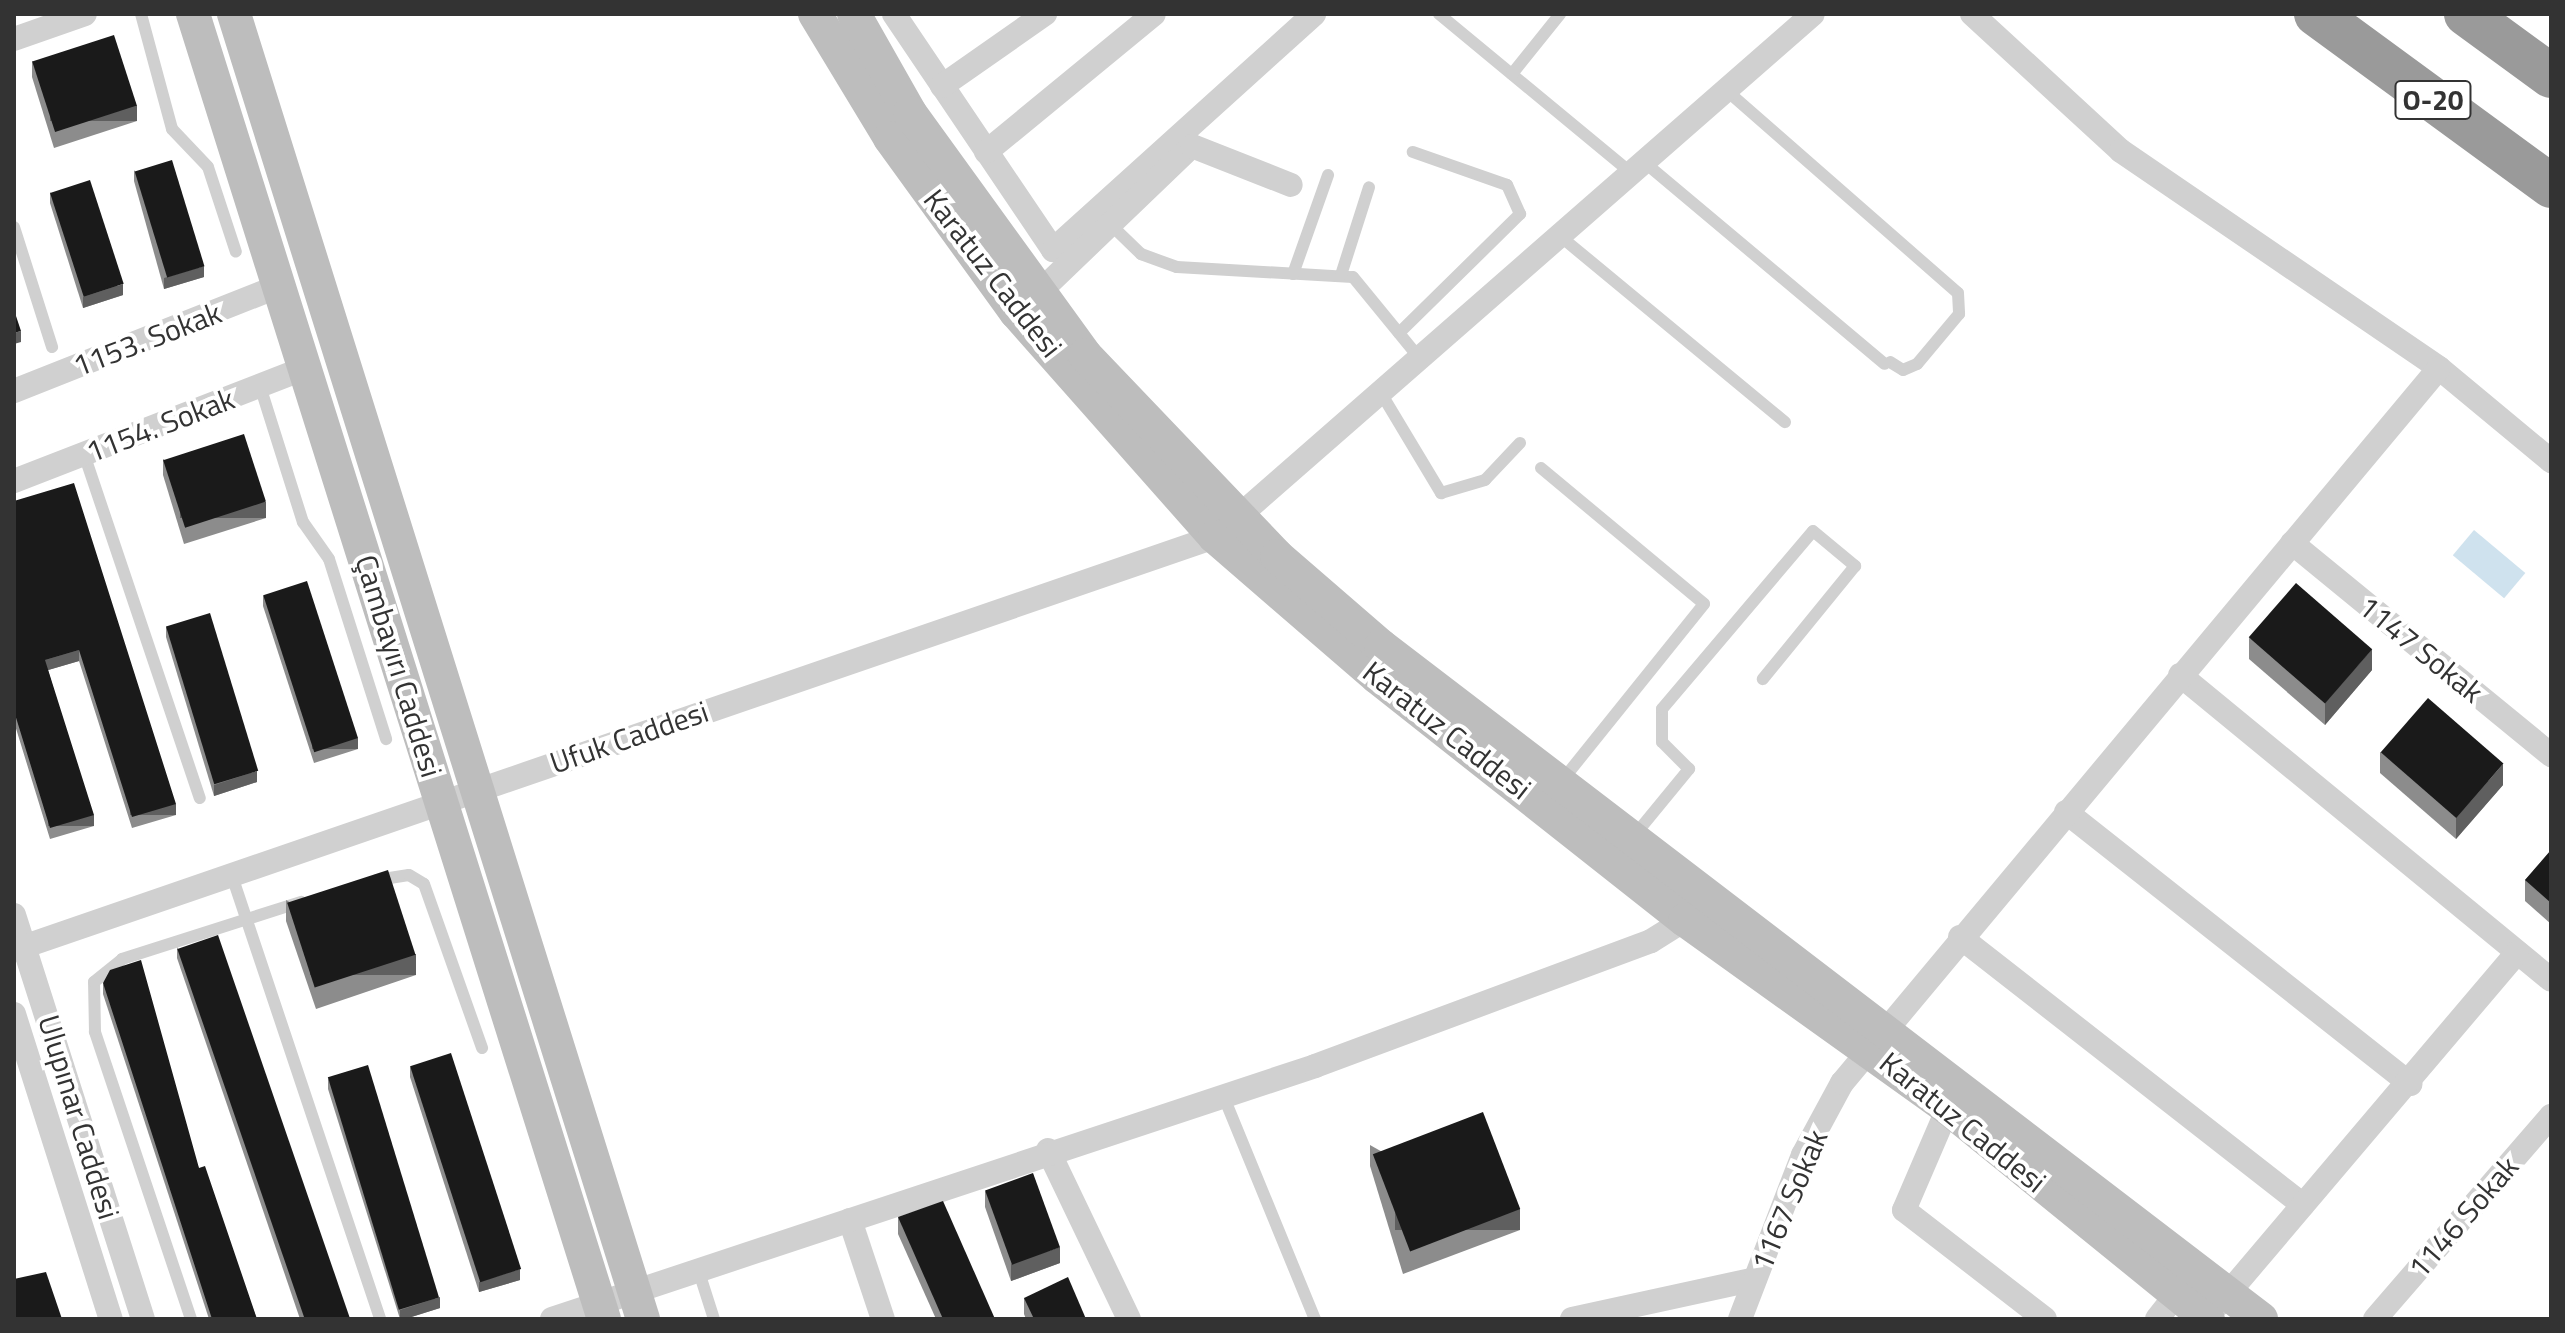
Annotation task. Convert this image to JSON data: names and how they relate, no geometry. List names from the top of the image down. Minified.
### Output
{"streets":{"highway":["O-20"],"street":["Karatuz Caddesi","1153. Sokak","1154. Sokak","1147 Sokak","Çambayırı Caddesi","Ufuk Caddesi","Ulupınar Caddesi","1167 Sokak","1146 Sokak"]},"crossings":[["Karatuz Caddesi","Ufuk Caddesi"],["Karatuz Caddesi","1167 Sokak"],["1153. Sokak","Çambayırı Caddesi"],["1154. Sokak","Çambayırı Caddesi"],["1147 Sokak","1167 Sokak"],["Çambayırı Caddesi","Ufuk Caddesi"],["Ufuk Caddesi","Ulupınar Caddesi"]]}
